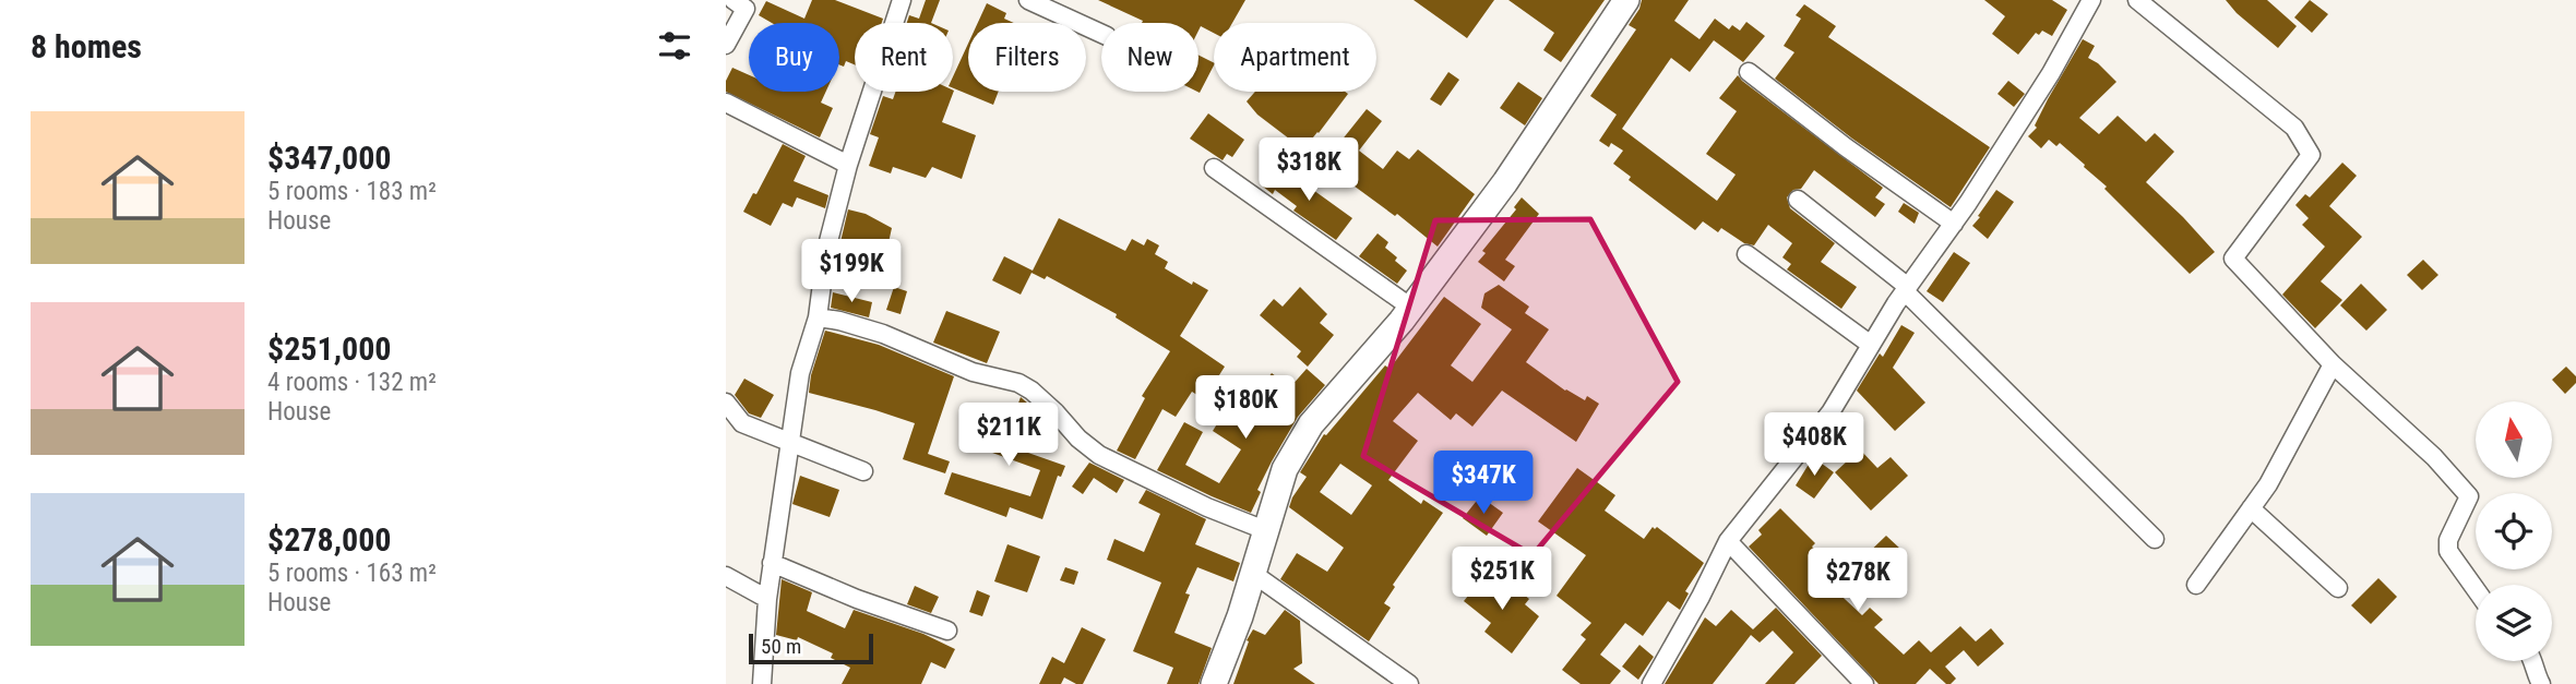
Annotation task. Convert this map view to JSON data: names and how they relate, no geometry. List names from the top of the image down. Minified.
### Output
{"scale_bar":"50 m","north":"top","page":{"heading":"8 homes","chip":["Buy","Rent","Filters","New","Apartment"],"list":[{"name":"$347,000","note":"5 rooms · 183 m² · House"},{"name":"$251,000","note":"4 rooms · 132 m² · House"},{"name":"$278,000","note":"5 rooms · 163 m² · House"}],"price":["$318K","$199K","$180K","$211K","$408K","$347K","$251K","$278K"],"scale":"50 m"}}
